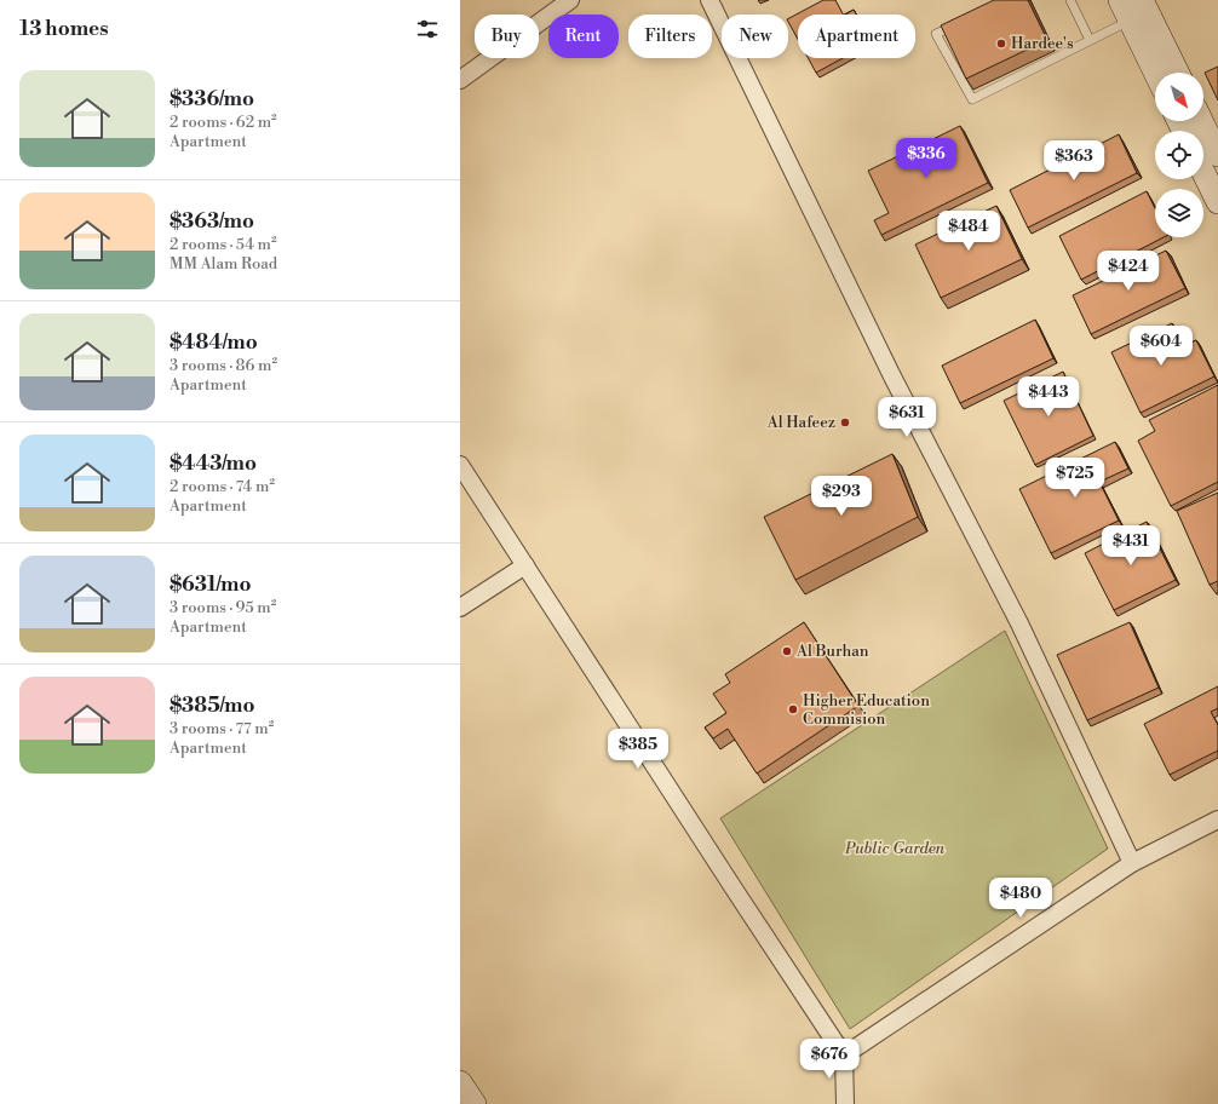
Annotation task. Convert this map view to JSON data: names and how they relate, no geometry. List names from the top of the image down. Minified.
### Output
{"parks":["Public Garden"],"places":["Hardee's","Al Hafeez","Al Burhan","Higher Education Commision"],"north":"bottom right","page":{"heading":"13 homes","chip":["Buy","Rent","Filters","New","Apartment"],"list":[{"name":"$336/mo","note":"2 rooms · 62 m² · Apartment"},{"name":"$363/mo","note":"2 rooms · 54 m² · MM Alam Road"},{"name":"$484/mo","note":"3 rooms · 86 m² · Apartment"},{"name":"$443/mo","note":"2 rooms · 74 m² · Apartment"},{"name":"$631/mo","note":"3 rooms · 95 m² · Apartment"},{"name":"$385/mo","note":"3 rooms · 77 m² · Apartment"}],"price":["$336","$363","$484","$424","$604","$443","$631","$725","$293","$431","$385","$480","$676"]}}
